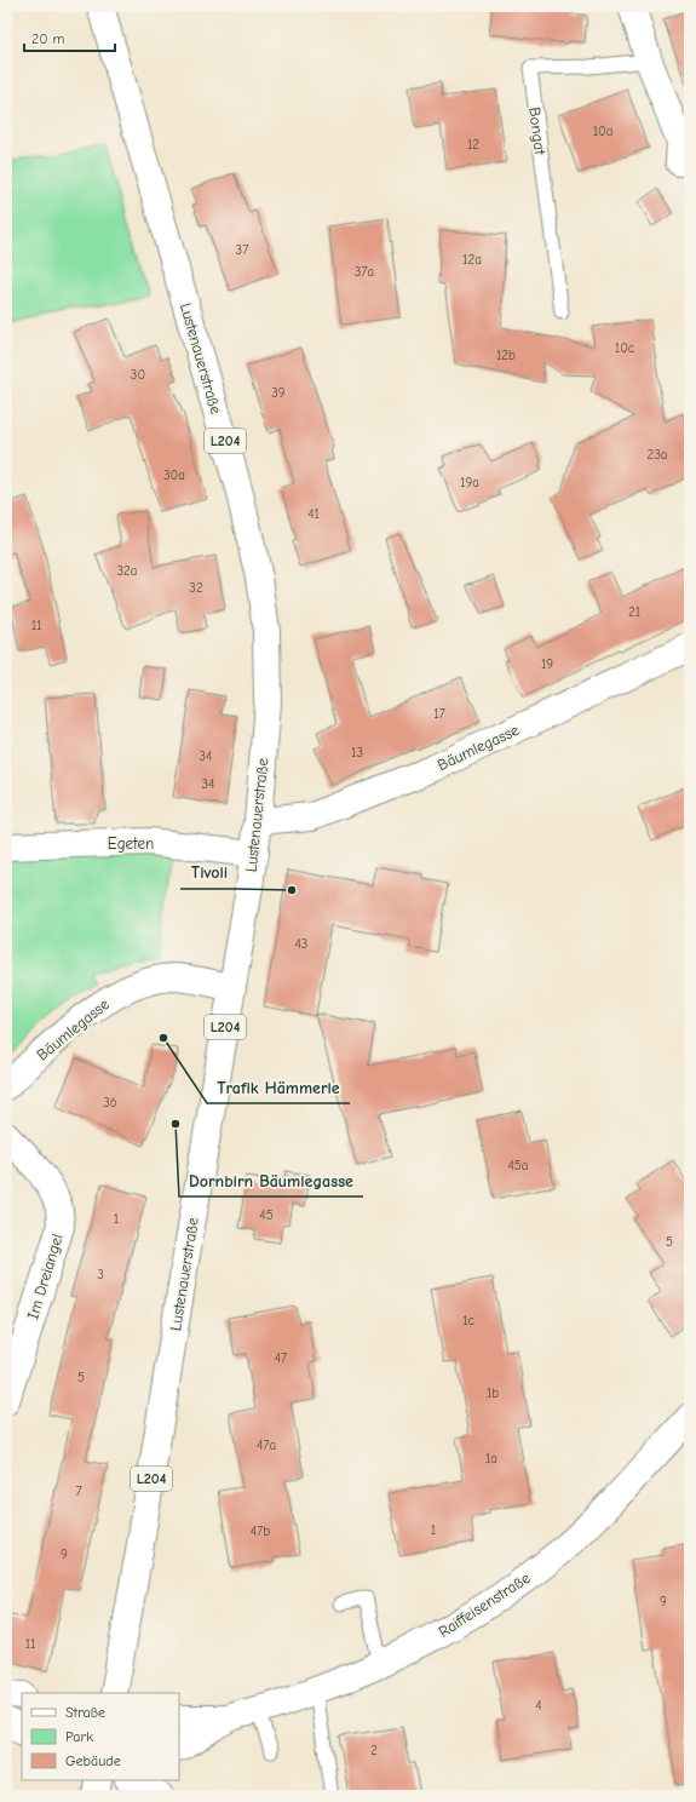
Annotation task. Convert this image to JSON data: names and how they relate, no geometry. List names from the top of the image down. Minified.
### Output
{"streets":{"street":["Lustenauerstraße","L204","Bäumlegasse","Egeten","Im Dreiangel","Raiffeisenstraße"],"lane":["Bongat"]},"crossings":[["Lustenauerstraße","Bäumlegasse"],["Lustenauerstraße","Egeten"]],"places":["Tivoli","Trafik Hämmerle","Dornbirn Bäumlegasse"],"house_numbers":["10a","12","37","12a","37a","10c","12b","30","39","23a","30a","19a","41","32a","32","21","11","19","17","13","34","34","43","36","45a","45","1","5","3","1c","47","5","1b","47a","1a","7","1","47b","9","9","11","4","2"],"legend":["Straße","Park","Gebäude"],"scale_bar":"20 m"}
